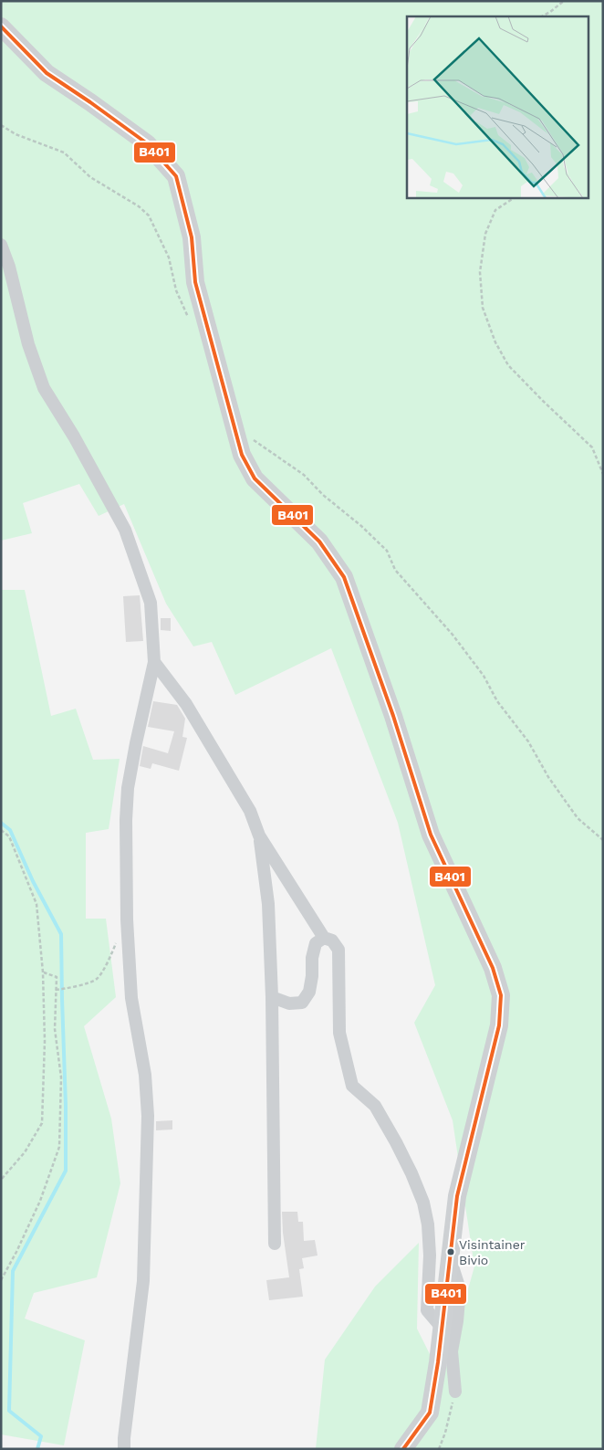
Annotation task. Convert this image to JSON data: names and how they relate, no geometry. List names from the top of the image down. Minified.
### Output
{"places":["Visintainer Bivio"],"lines":["transit line B401"]}
